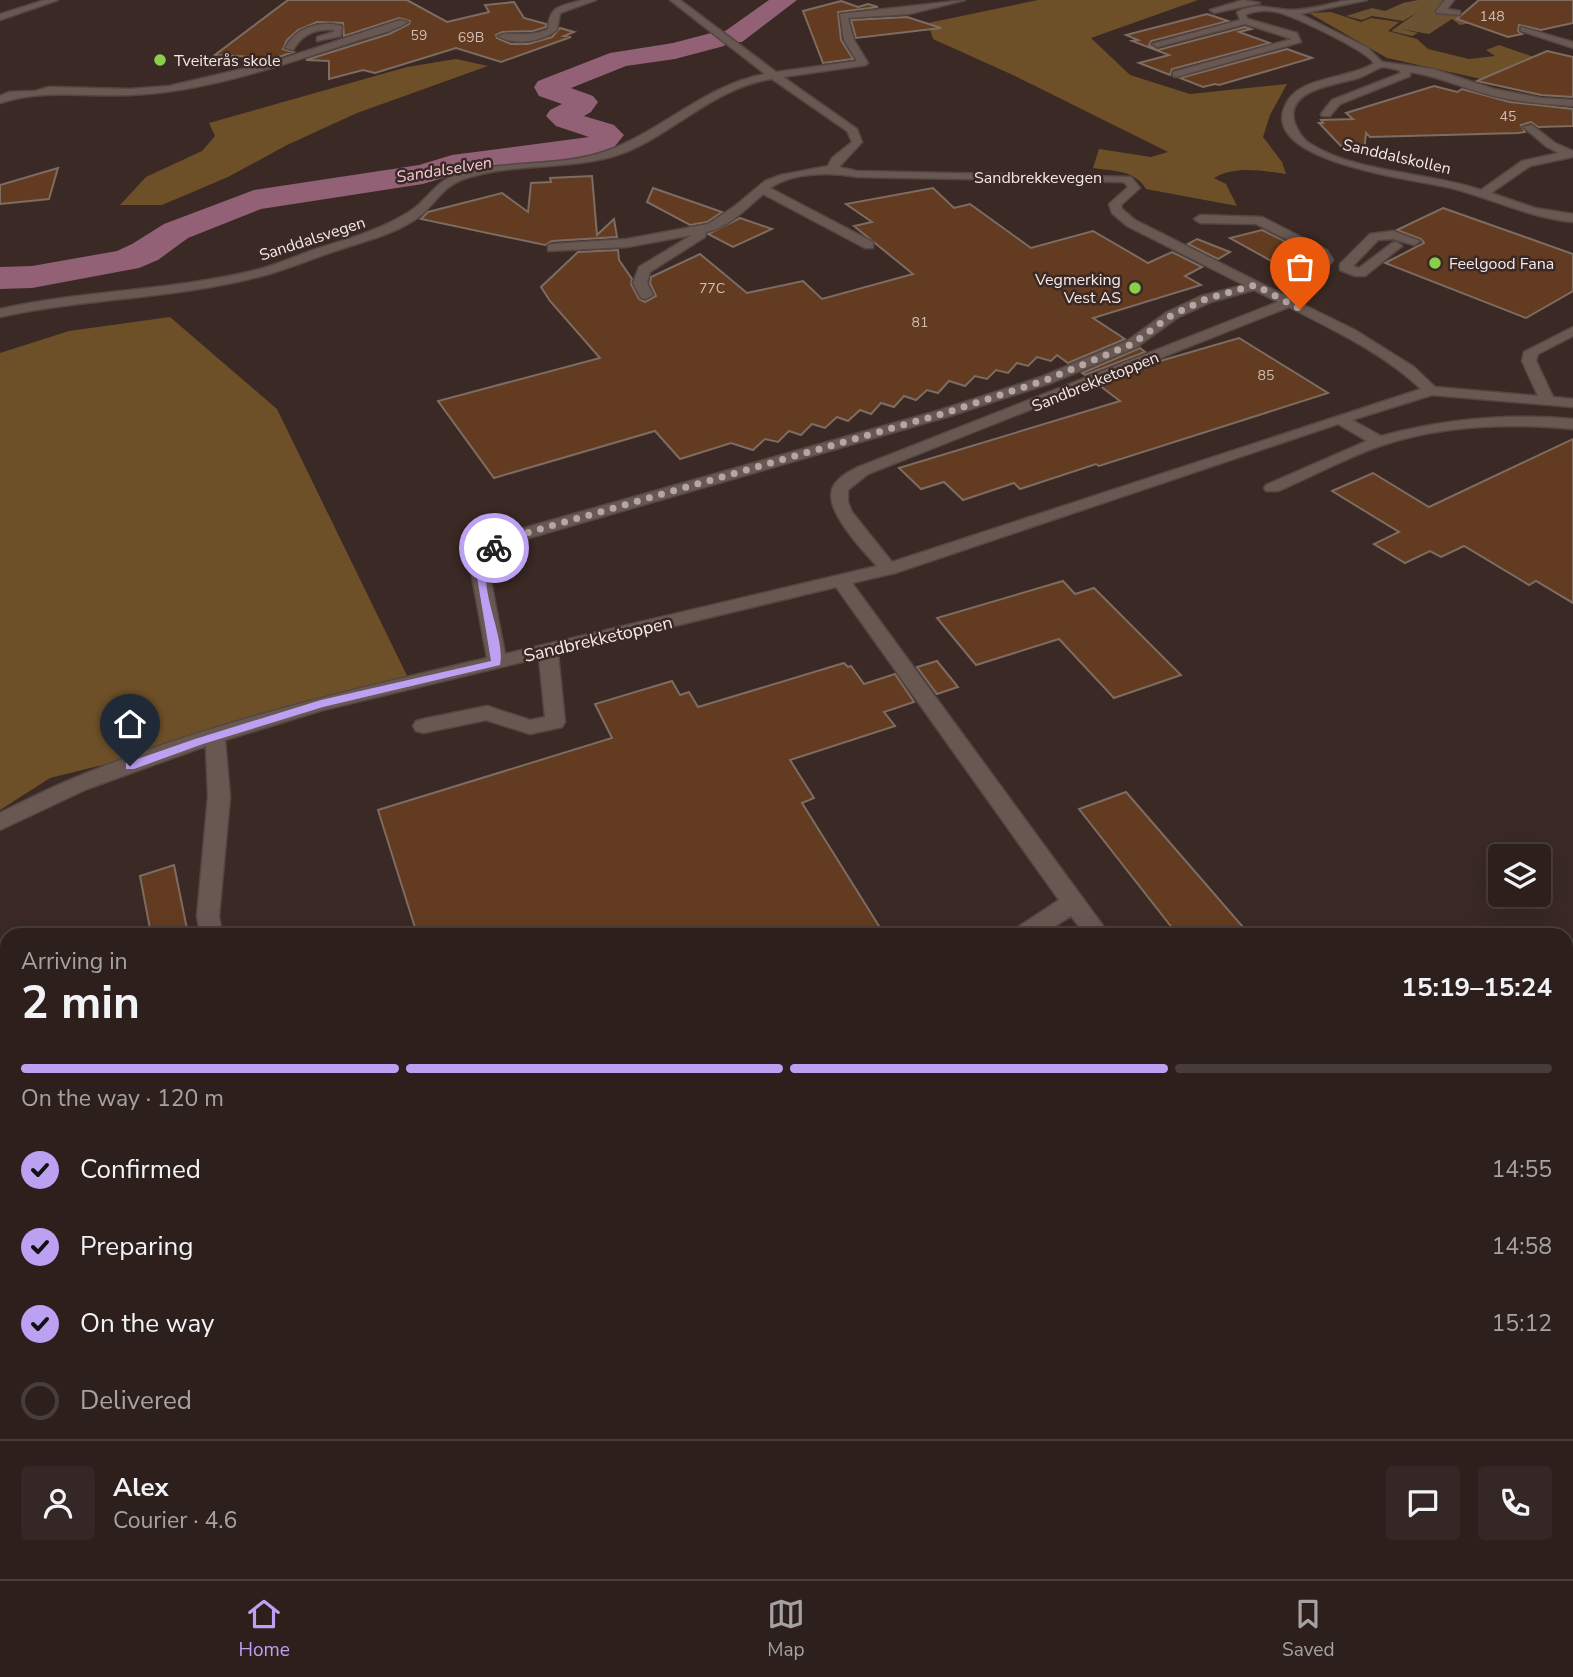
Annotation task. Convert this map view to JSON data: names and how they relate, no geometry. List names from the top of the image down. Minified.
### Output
{"streets":{"street":["Sanddalskollen","Sandbrekkevegen","Sanddalsvegen","Sandbrekketoppen"]},"crossings":[["Sandbrekkevegen","Sandbrekketoppen"]],"water":["Sandalselven"],"places":["Tveiterås skole","Feelgood Fana","Vegmerking Vest AS"],"house_numbers":["148","59","69B","45","77C","81","85"],"page":{"heading":["2 min","Arriving in","15:19–15:24"],"panel":["Alex","Courier · 4.6"],"bar":"On the way · 120 m","list":[["Confirmed","14:55"],["Preparing","14:58"],["On the way","15:12"],"Delivered"],"tabs":["Home","Map","Saved"]}}
